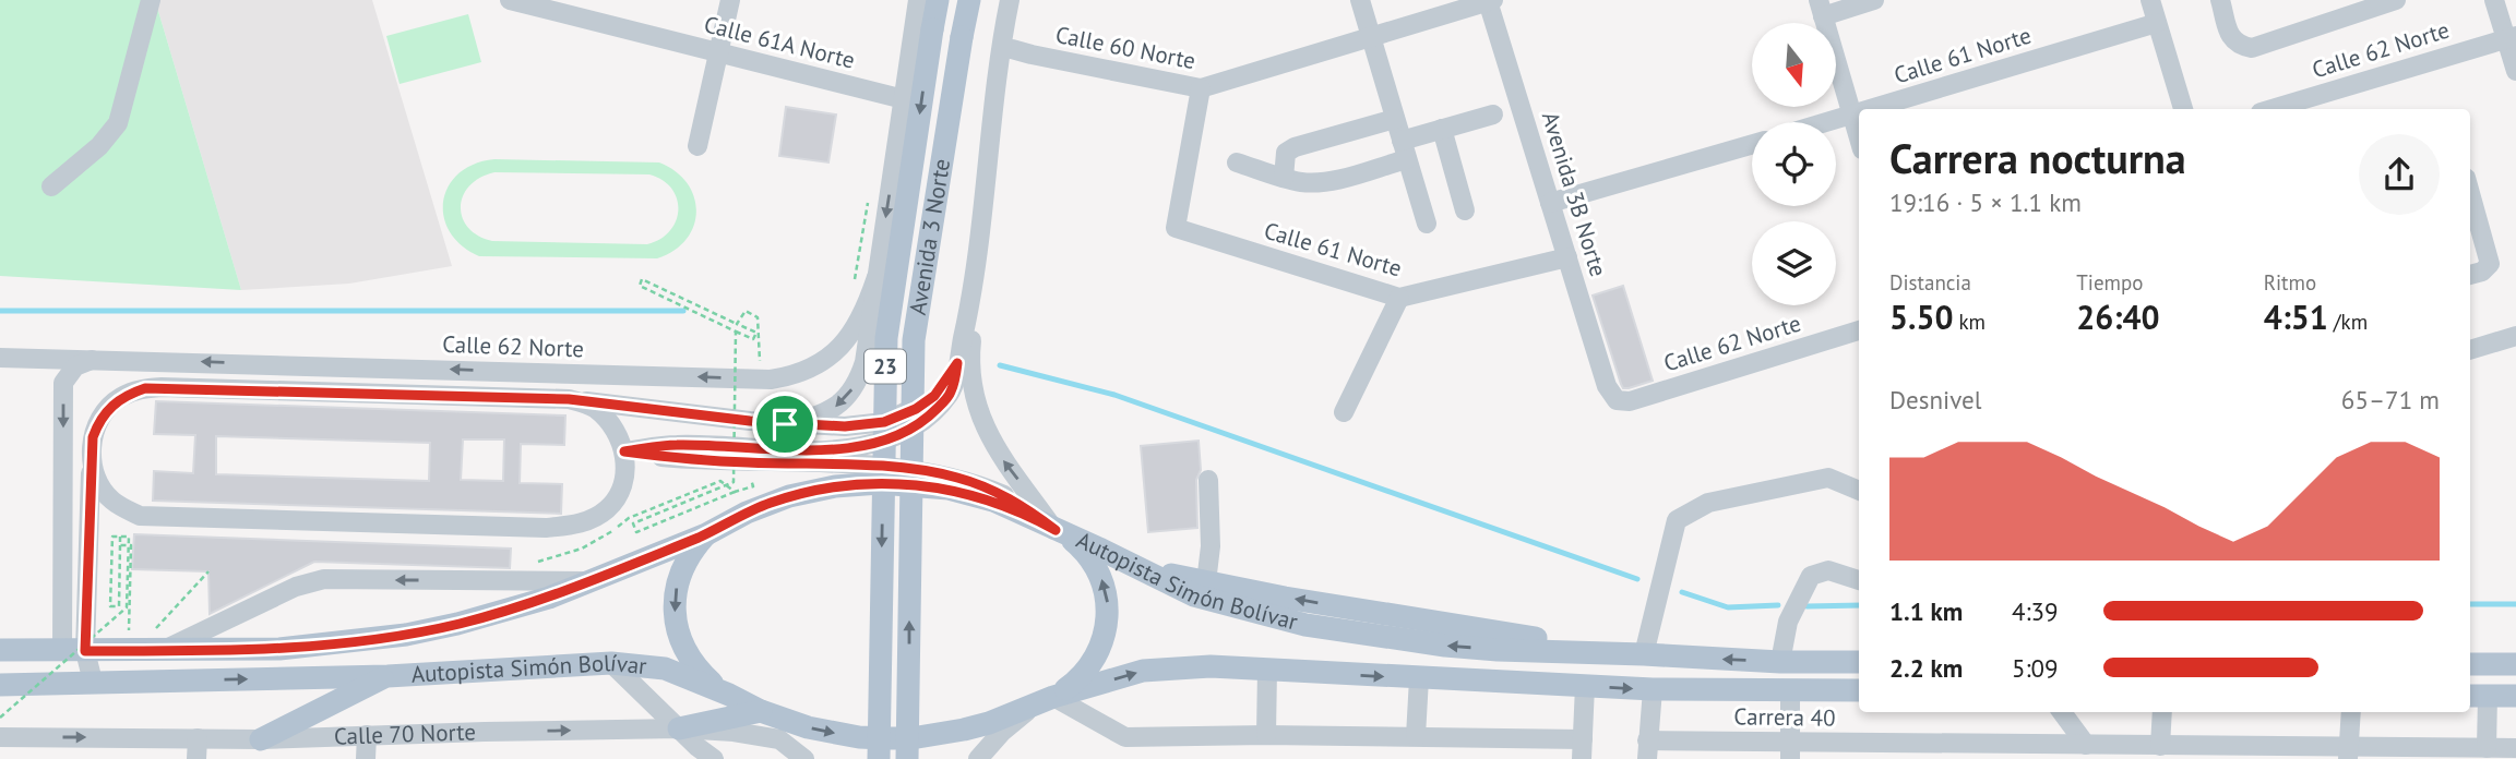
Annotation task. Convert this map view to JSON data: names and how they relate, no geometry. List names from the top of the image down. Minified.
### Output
{"streets":{"main road":["Avenida 3 Norte","23","Autopista Simón Bolívar"],"street":["Calle 61A Norte","Calle 60 Norte","Calle 62 Norte","Calle 61 Norte","Avenida 3B Norte","Carrera 40","Calle 70 Norte"]},"crossings":[["Calle 61A Norte","Avenida 3 Norte"],["Calle 60 Norte","Calle 61 Norte"],["Calle 60 Norte","Avenida 3B Norte"],["Calle 62 Norte","Avenida 3B Norte"],["Calle 62 Norte","Avenida 3 Norte"],["Calle 61 Norte","Avenida 3B Norte"]],"north":"bottom","page":{"heading":["Carrera nocturna","19:16 · 5 × 1.1 km"],"stats":[["Distancia","5.50 km"],["Tiempo","26:40"],["Ritmo","4:51 /km"]],"chart":["Desnivel","65–71 m"],"list":[{"name":"1.1 km","note":"4:39"},{"name":"2.2 km","note":"5:09"}]}}
